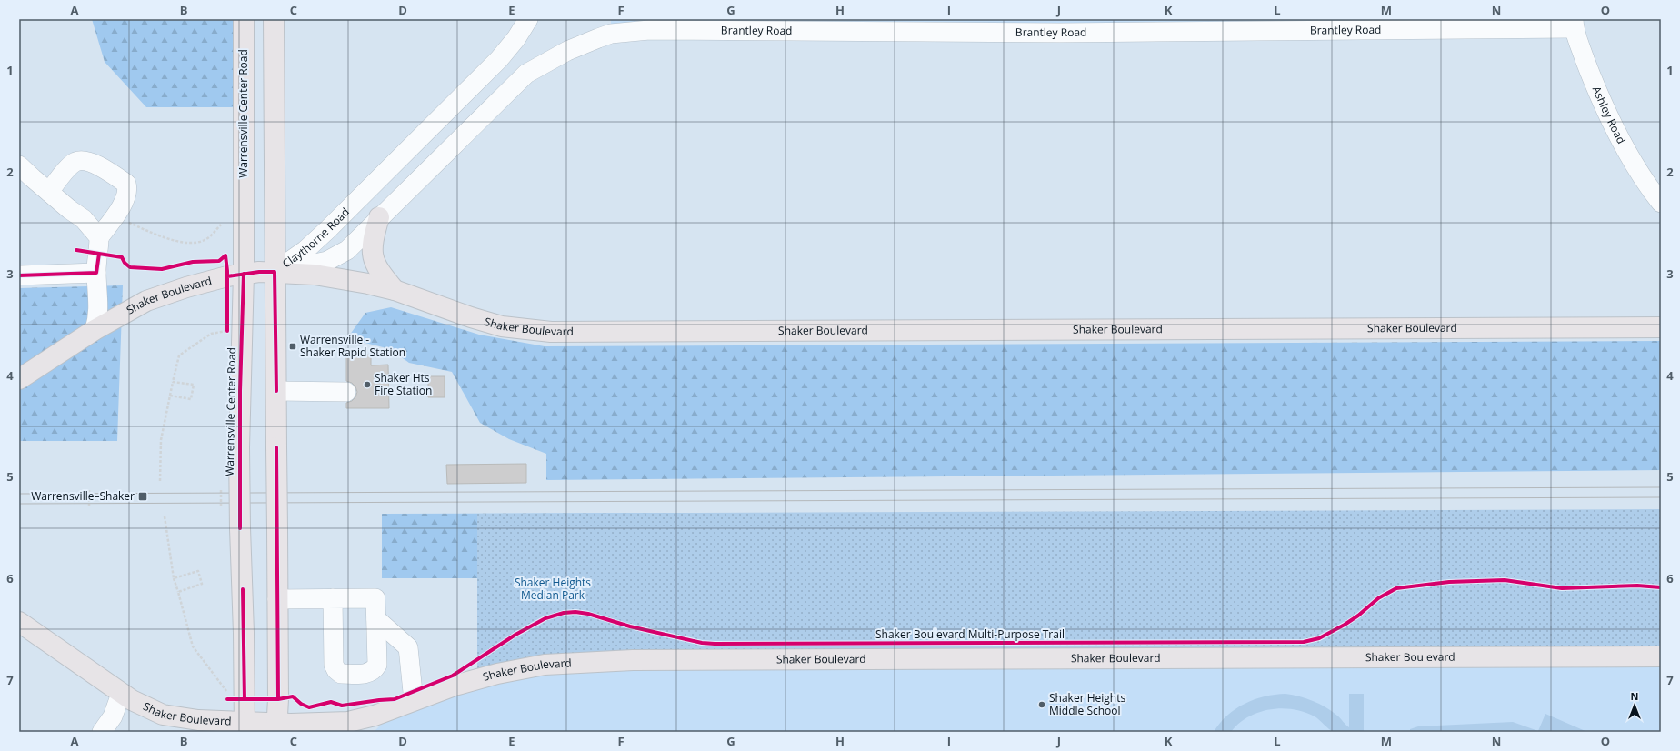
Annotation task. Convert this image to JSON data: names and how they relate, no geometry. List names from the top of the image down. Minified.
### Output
{"streets":{"main road":["Warrensville Center Road","Shaker Boulevard"],"street":["Brantley Road","Ashley Road","Claythorne Road"],"cycle path":["Shaker Boulevard Multi-Purpose Trail"]},"crossings":[["Brantley Road","Ashley Road"],["Brantley Road","Claythorne Road"],["Warrensville Center Road","Shaker Boulevard"],["Claythorne Road","Shaker Boulevard"]],"parks":["Shaker Heights Median Park"],"places":{"transit":["Warrensville - Shaker Rapid Station","Warrensville–Shaker"],"other":["Shaker Hts Fire Station","Shaker Heights Middle School"]},"north":"top","grid":{"columns":["A","B","C","D","E","F","G","H","I","J","K","L","M","N","O"],"rows":["1","2","3","4","5","6","7"]}}
